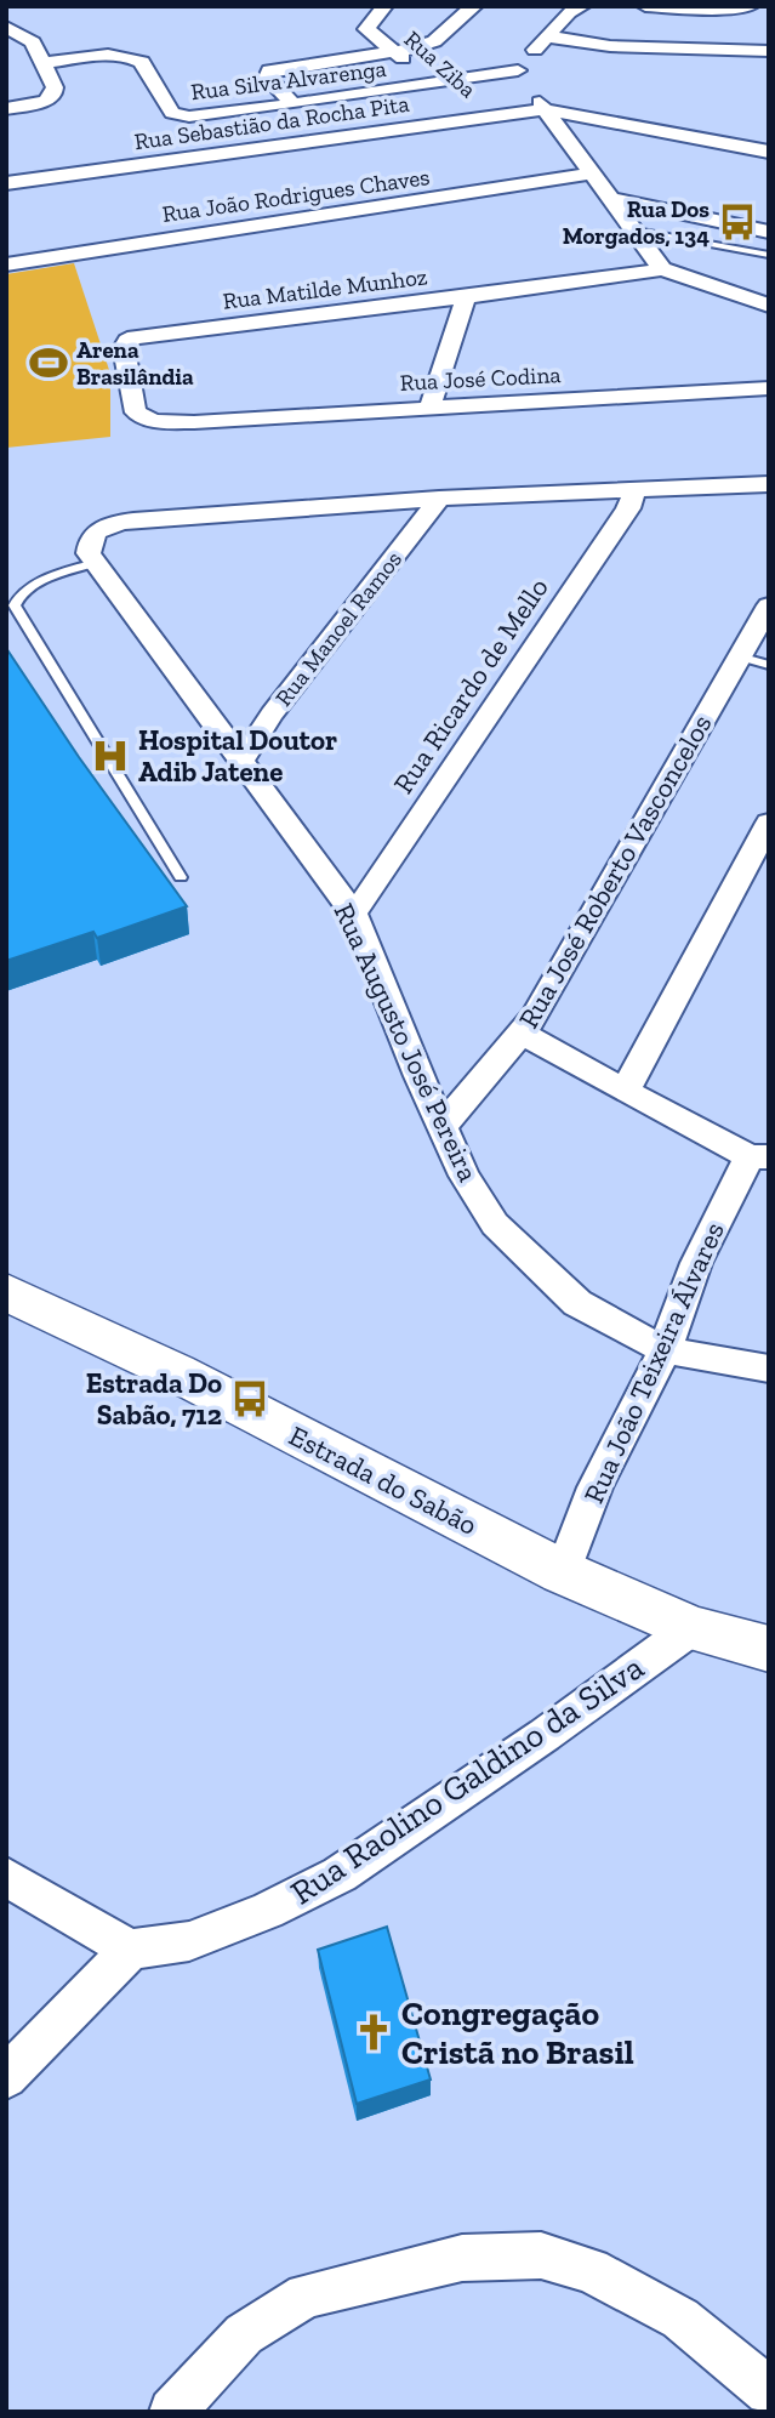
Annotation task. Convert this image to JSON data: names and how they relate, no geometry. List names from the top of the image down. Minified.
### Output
{"streets":{"street":["Rua Ziba","Rua Silva Alvarenga","Rua Sebastião da Rocha Pita","Rua João Rodrigues Chaves","Rua Matilde Munhoz","Rua José Codina","Rua Manoel Ramos","Rua Ricardo de Mello","Rua José Roberto Vasconcelos","Rua Augusto José Pereira","Rua João Teixeira Álvares","Estrada do Sabão","Rua Raolino Galdino da Silva"]},"crossings":[["Rua Ziba","Rua Silva Alvarenga"],["Rua Ziba","Rua Sebastião da Rocha Pita"],["Rua Silva Alvarenga","Rua Sebastião da Rocha Pita"],["Rua Matilde Munhoz","Rua José Codina"],["Rua Manoel Ramos","Rua Augusto José Pereira"],["Rua Ricardo de Mello","Rua Augusto José Pereira"],["Rua José Roberto Vasconcelos","Rua Augusto José Pereira"],["Rua Augusto José Pereira","Rua João Teixeira Álvares"],["Rua João Teixeira Álvares","Estrada do Sabão"],["Estrada do Sabão","Rua Raolino Galdino da Silva"]],"places":{"bus stop":["Rua Dos Morgados, 134","Estrada Do Sabão, 712"],"sports":["Arena Brasilândia"],"hospital":["Hospital Doutor Adib Jatene"],"church":["Congregação Cristã no Brasil"]}}
